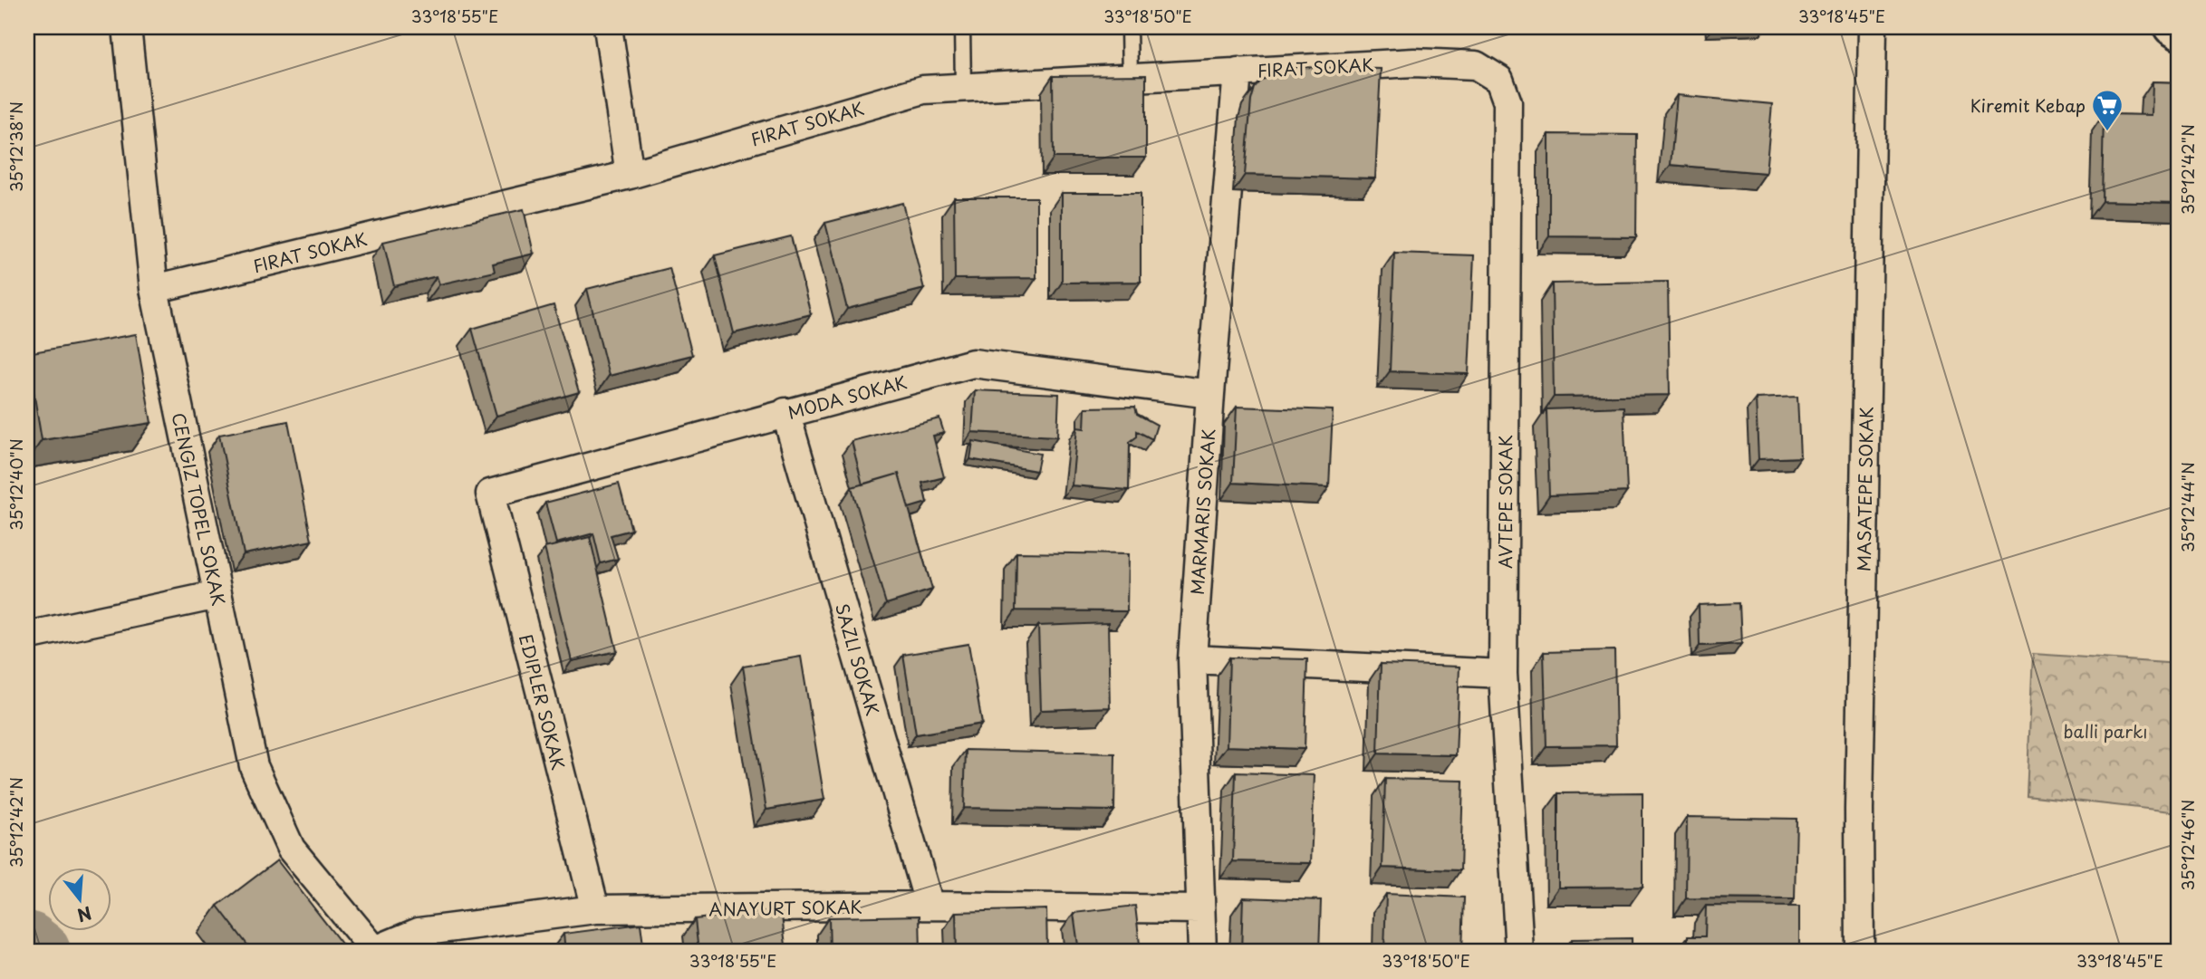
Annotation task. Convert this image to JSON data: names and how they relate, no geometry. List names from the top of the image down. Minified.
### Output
{"streets":{"street":["MODA SOKAK","MASATEPE SOKAK","AVTEPE SOKAK","CENGIZ TOPEL SOKAK","MARMARIS SOKAK","EDIPLER SOKAK","ANAYURT SOKAK"]},"crossings":[["MODA SOKAK","MARMARIS SOKAK"],["MODA SOKAK","EDIPLER SOKAK"],["AVTEPE SOKAK","MARMARIS SOKAK"],["CENGIZ TOPEL SOKAK","ANAYURT SOKAK"],["MARMARIS SOKAK","ANAYURT SOKAK"],["EDIPLER SOKAK","ANAYURT SOKAK"]],"parks":["balli parkı"],"places":{"supermarket":["Kiremit Kebap"]},"north":"bottom","coordinates":["33°18'55\"E","33°18'50\"E","33°18'45\"E","35°12'38\"N","35°12'42\"N","35°12'40\"N","35°12'44\"N","35°12'46\"N"]}
